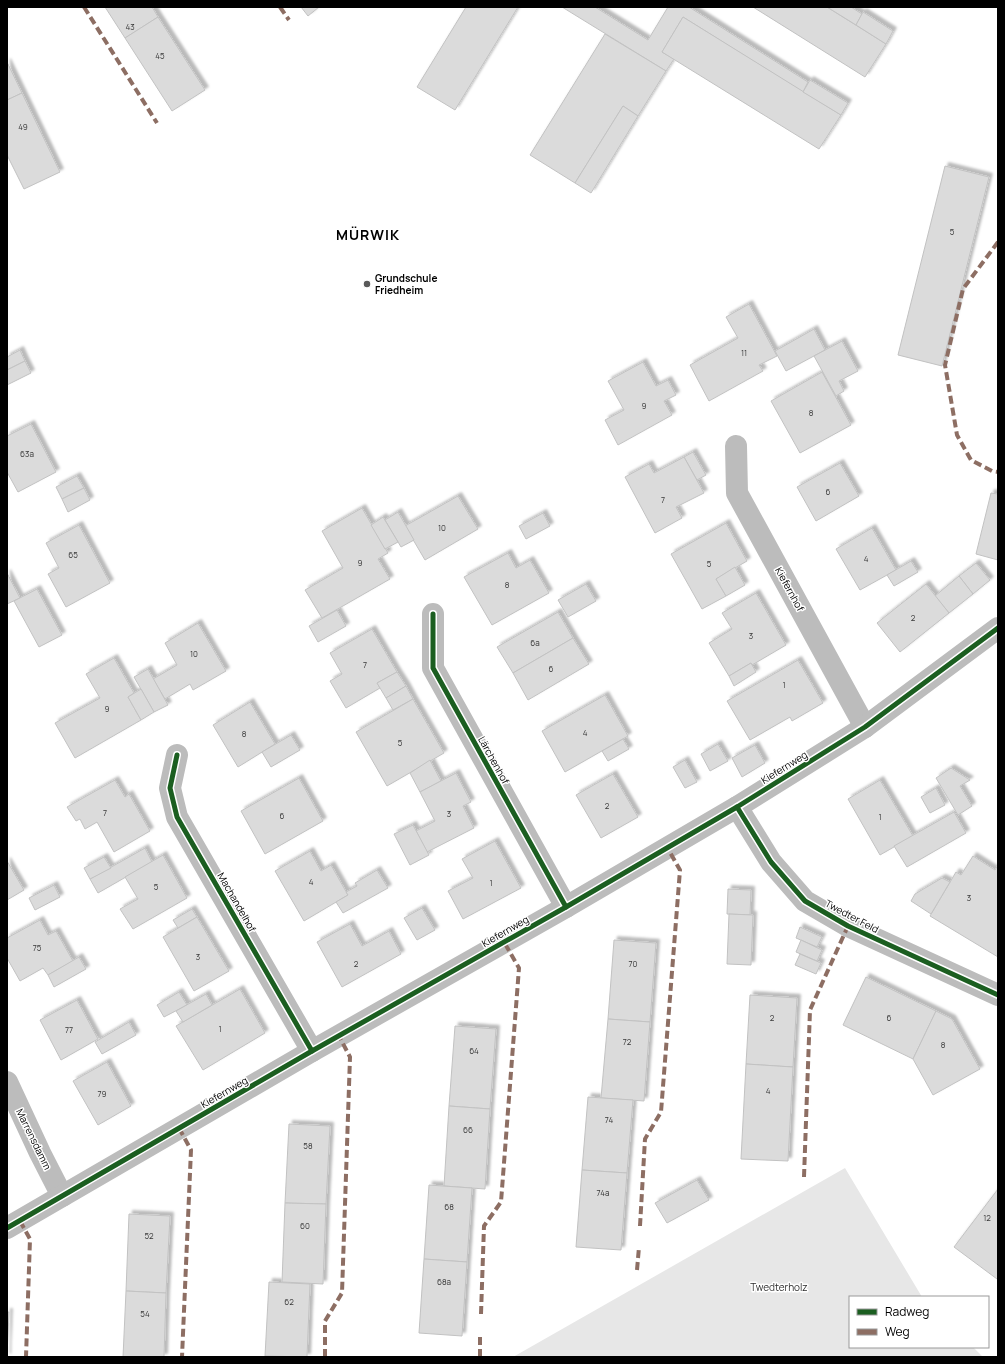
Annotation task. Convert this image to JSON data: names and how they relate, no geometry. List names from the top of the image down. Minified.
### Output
{"streets":{"street":["Kiefernhof","Lärchenhof","Kiefernweg","Machandelhof","Twedter Feld","Marrensdamm"]},"crossings":[["Kiefernhof","Kiefernweg"],["Lärchenhof","Kiefernweg"],["Kiefernweg","Machandelhof"],["Kiefernweg","Twedter Feld"],["Kiefernweg","Marrensdamm"]],"districts":["MÜRWIK"],"parks":["Twedterholz"],"places":["Grundschule Friedheim"],"house_numbers":["43","45","49","5","11","9","8","63a","6","7","10","65","4","9","5","8","2","3","6a","10","7","6","1","9","4","8","5","2","7","3","6","1","4","1","5","3","75","3","2","70","2","6","1","77","72","8","64","4","79","74","66","58","74a","68","12","60","52","68a","62","54"],"legend":["Radweg","Weg"]}
